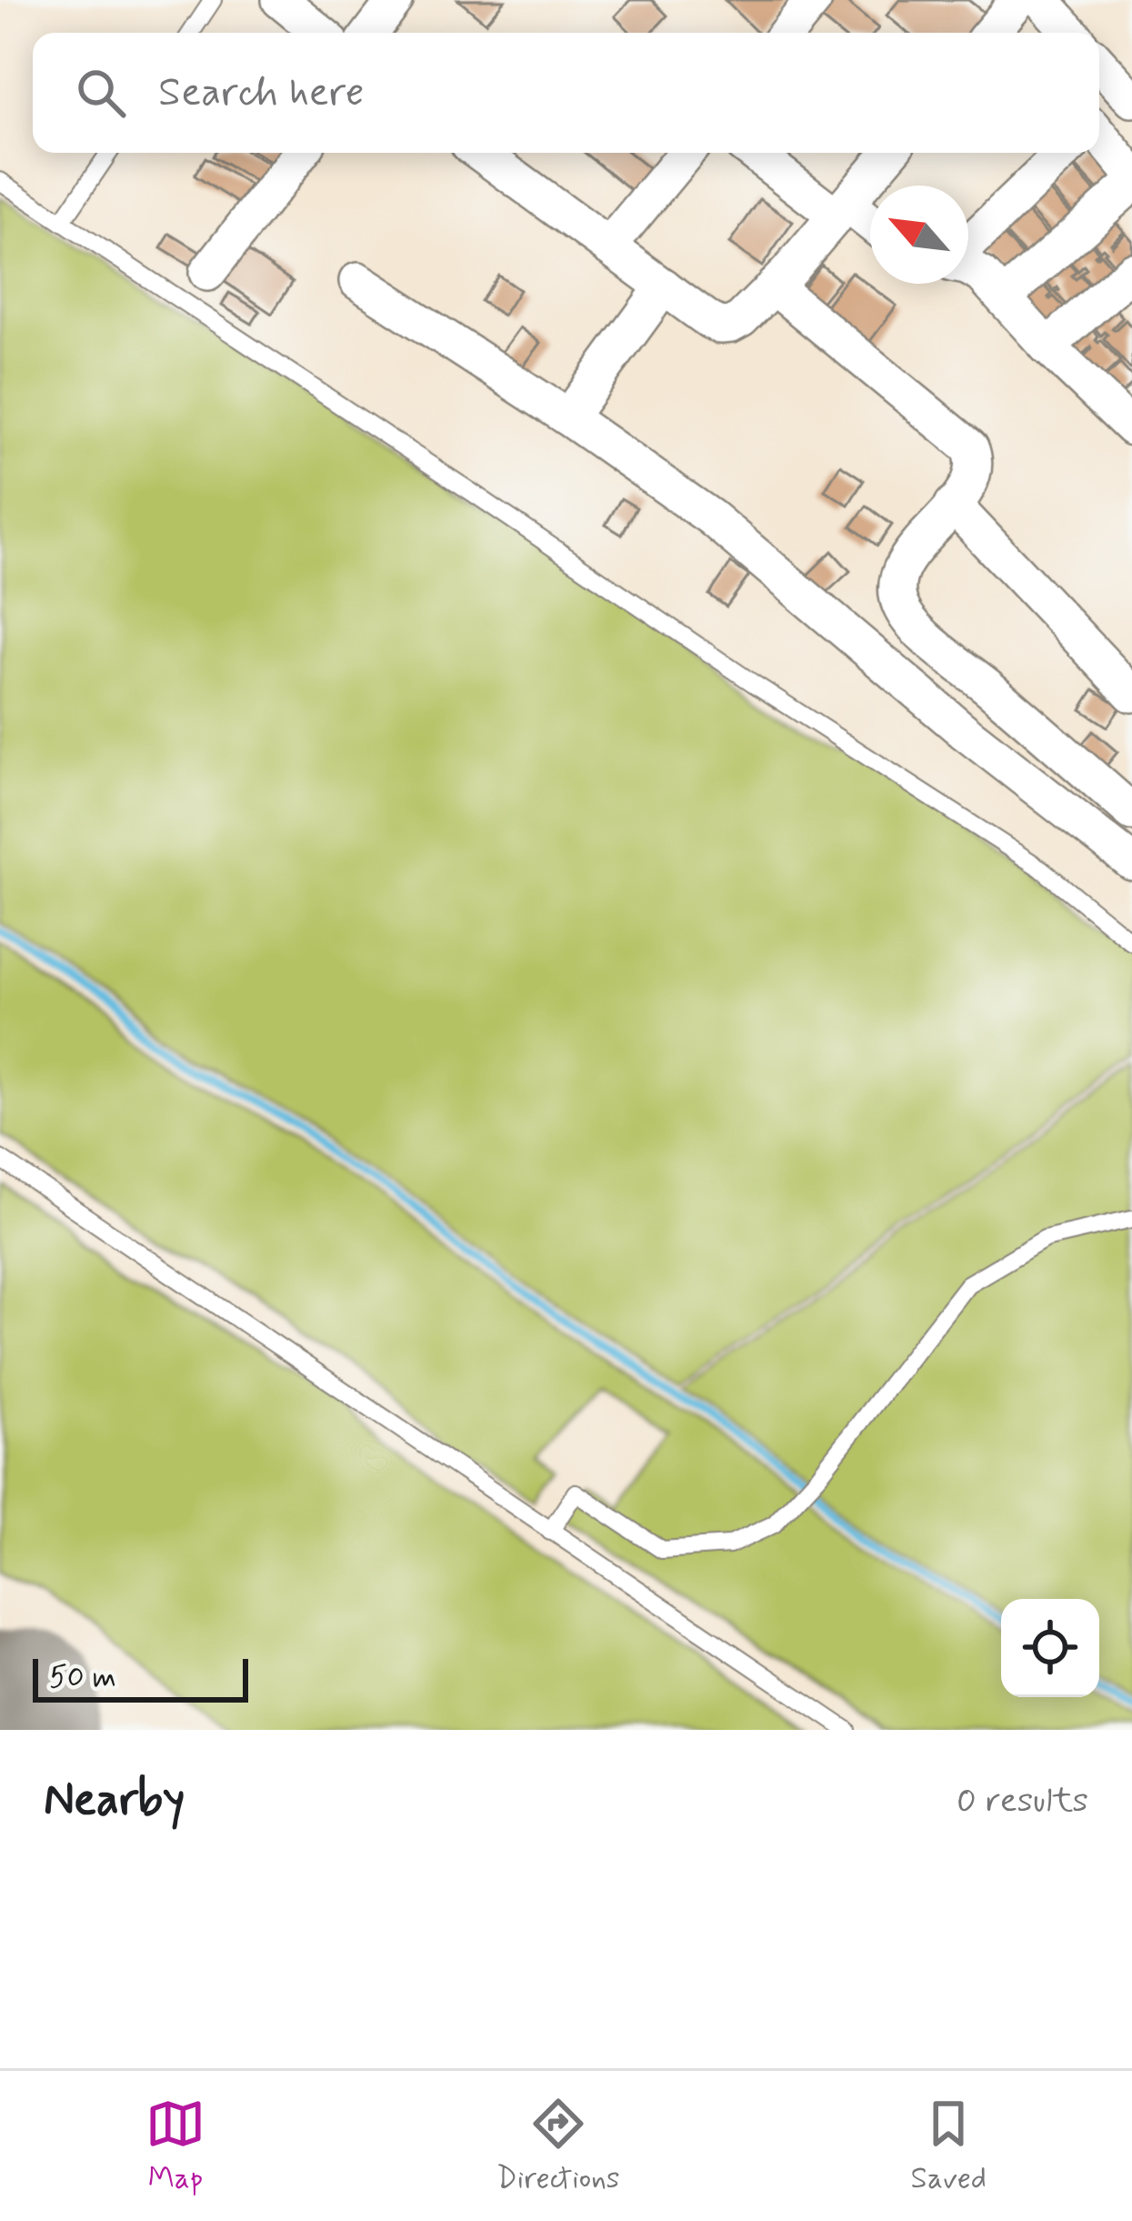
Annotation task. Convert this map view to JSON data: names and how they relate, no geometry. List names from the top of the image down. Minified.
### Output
{"scale_bar":"50 m","north":"top left","page":{"search":"Search here","scale":"50 m","heading":["Nearby","0 results"],"nav":["Map","Directions","Saved"]}}
